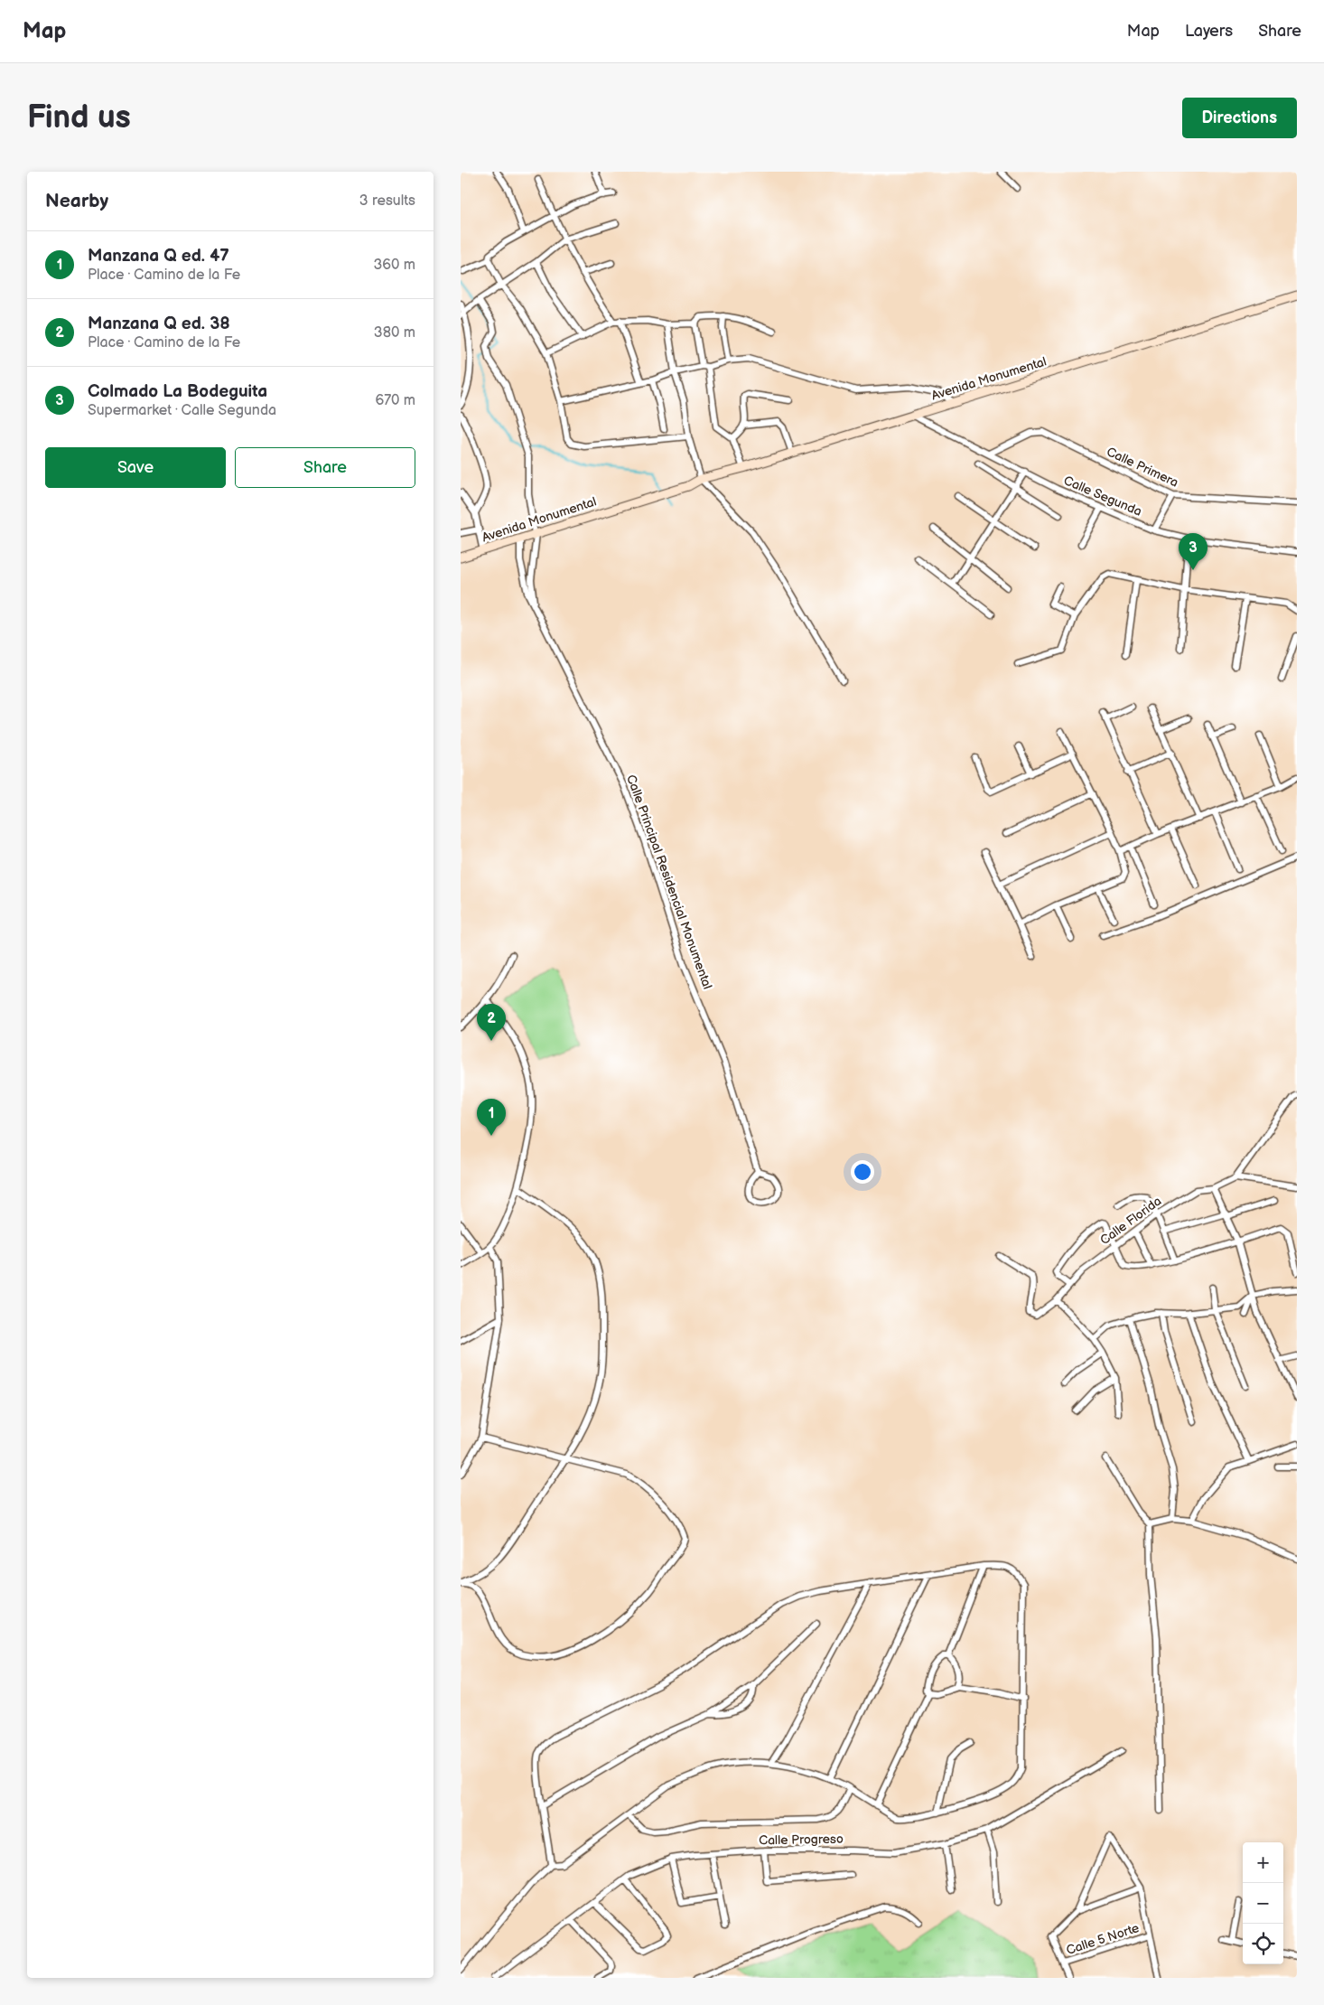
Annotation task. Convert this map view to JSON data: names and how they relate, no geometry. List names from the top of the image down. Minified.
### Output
{"streets":{"main road":["Avenida Monumental"],"street":["Calle Primera","Calle Segunda","Calle Principal Residencial Monumental","Calle Florida","Calle Progreso","Calle 5 Norte"]},"crossings":[["Avenida Monumental","Calle Segunda"],["Avenida Monumental","Calle Principal Residencial Monumental"],["Calle Primera","Calle Segunda"]],"page":{"header":"Map","nav":["Map","Layers","Share"],"buttons":["Directions",["Save","Share"]],"title":"Find us","heading":["Nearby","3 results"],"list":[{"mark":"1","name":"Manzana Q ed. 47","note":"Place · Camino de la Fe","value":"360 m"},{"mark":"2","name":"Manzana Q ed. 38","note":"Place · Camino de la Fe","value":"380 m"},{"mark":"3","name":"Colmado La Bodeguita","note":"Supermarket · Calle Segunda","value":"670 m"}],"pins":["3","2","1"],"map_buttons":["+","−"]}}
